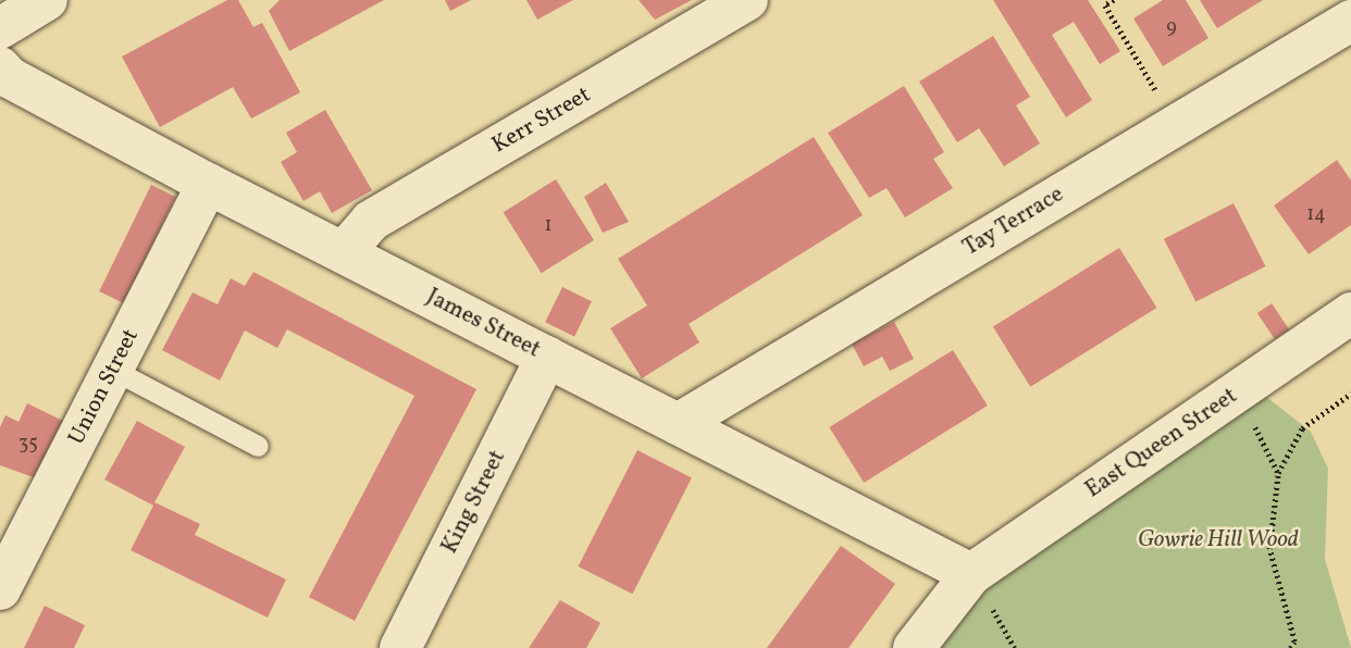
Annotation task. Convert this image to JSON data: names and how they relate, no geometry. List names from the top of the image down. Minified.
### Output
{"streets":{"street":["Kerr Street","Tay Terrace","James Street","Union Street","East Queen Street","King Street"]},"crossings":[["Kerr Street","James Street"],["Tay Terrace","James Street"],["James Street","Union Street"],["James Street","East Queen Street"],["James Street","King Street"]],"parks":["Gowrie Hill Wood"],"house_numbers":["9","14","1","35"]}
